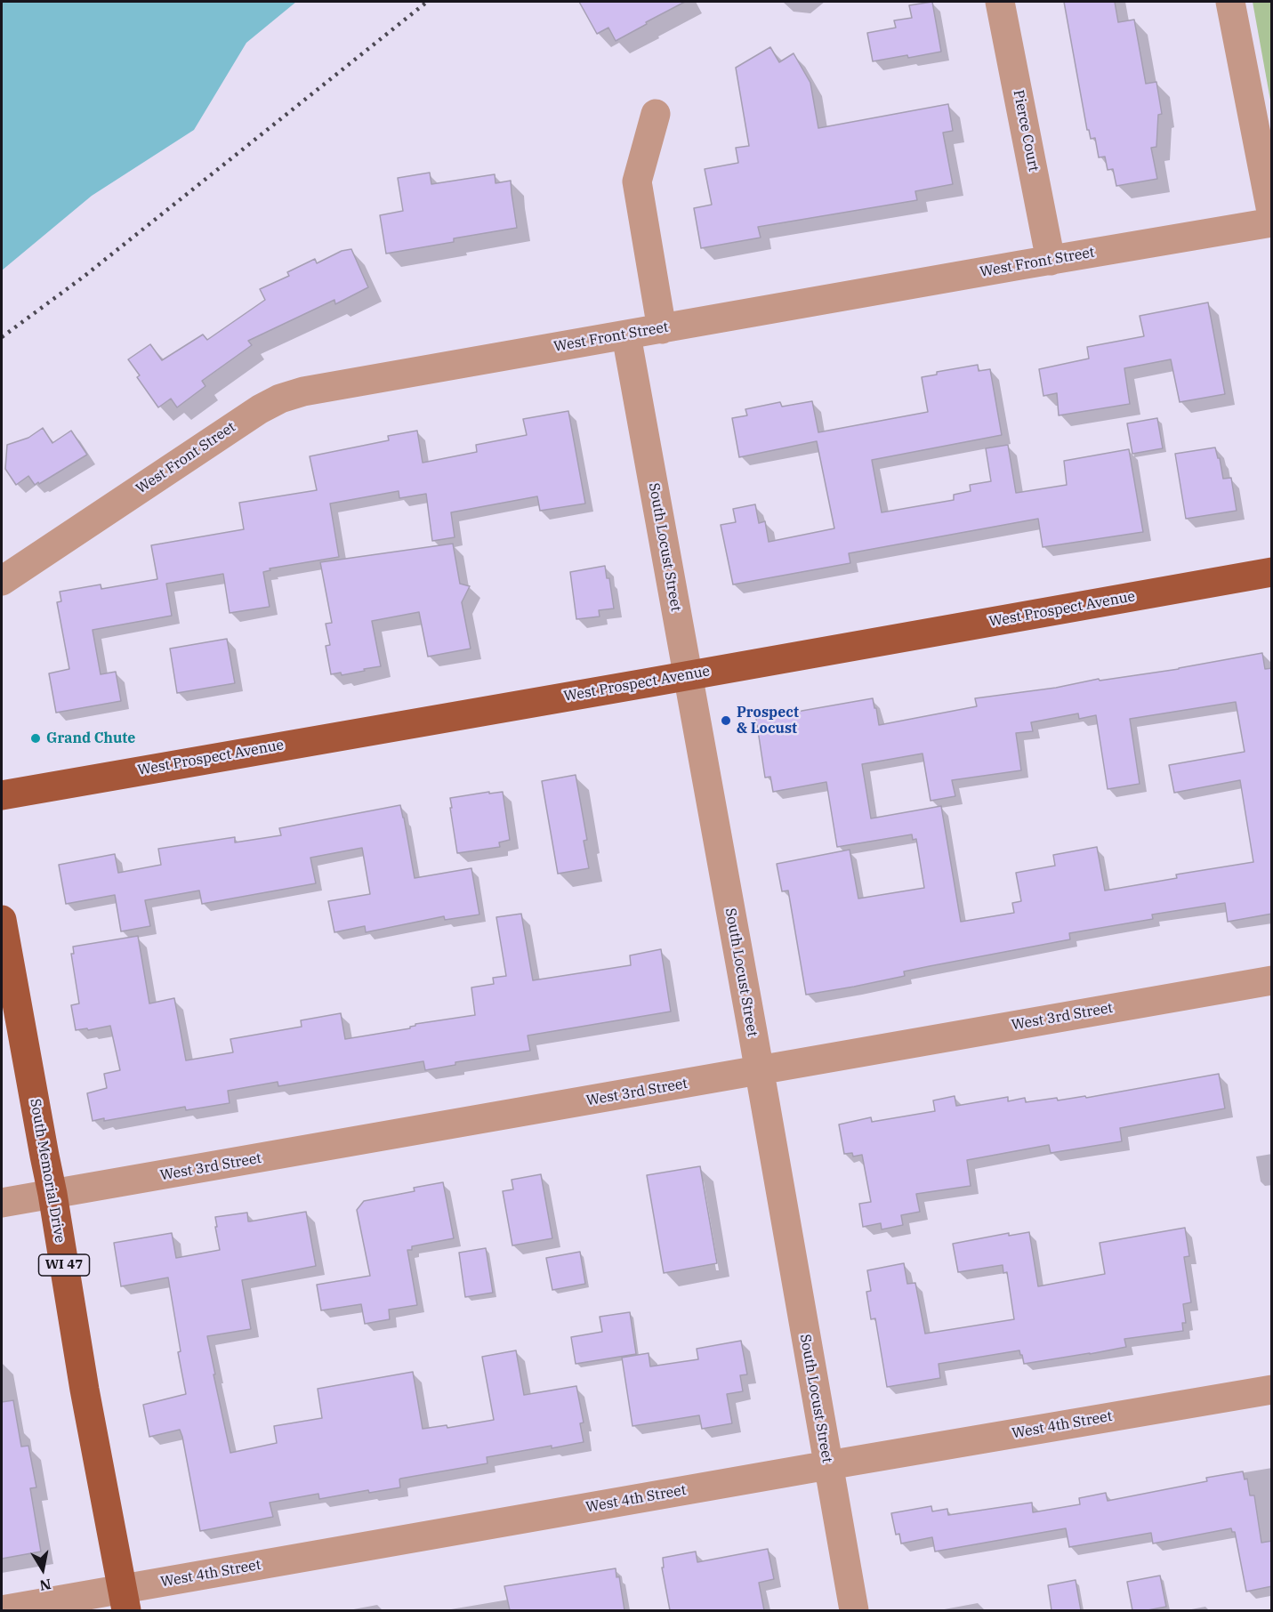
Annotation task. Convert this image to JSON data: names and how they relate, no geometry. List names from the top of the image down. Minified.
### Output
{"streets":{"main road":["West Prospect Avenue","South Memorial Drive","WI 47"],"street":["Pierce Court","West Front Street","South Locust Street","West 3rd Street","West 4th Street"]},"crossings":[["Pierce Court","West Front Street"],["West Front Street","South Locust Street"],["South Locust Street","West Prospect Avenue"],["South Locust Street","West 3rd Street"],["South Locust Street","West 4th Street"],["West 3rd Street","South Memorial Drive"],["South Memorial Drive","West 4th Street"]],"places":["Prospect & Locust","Grand Chute"],"north":"bottom"}
